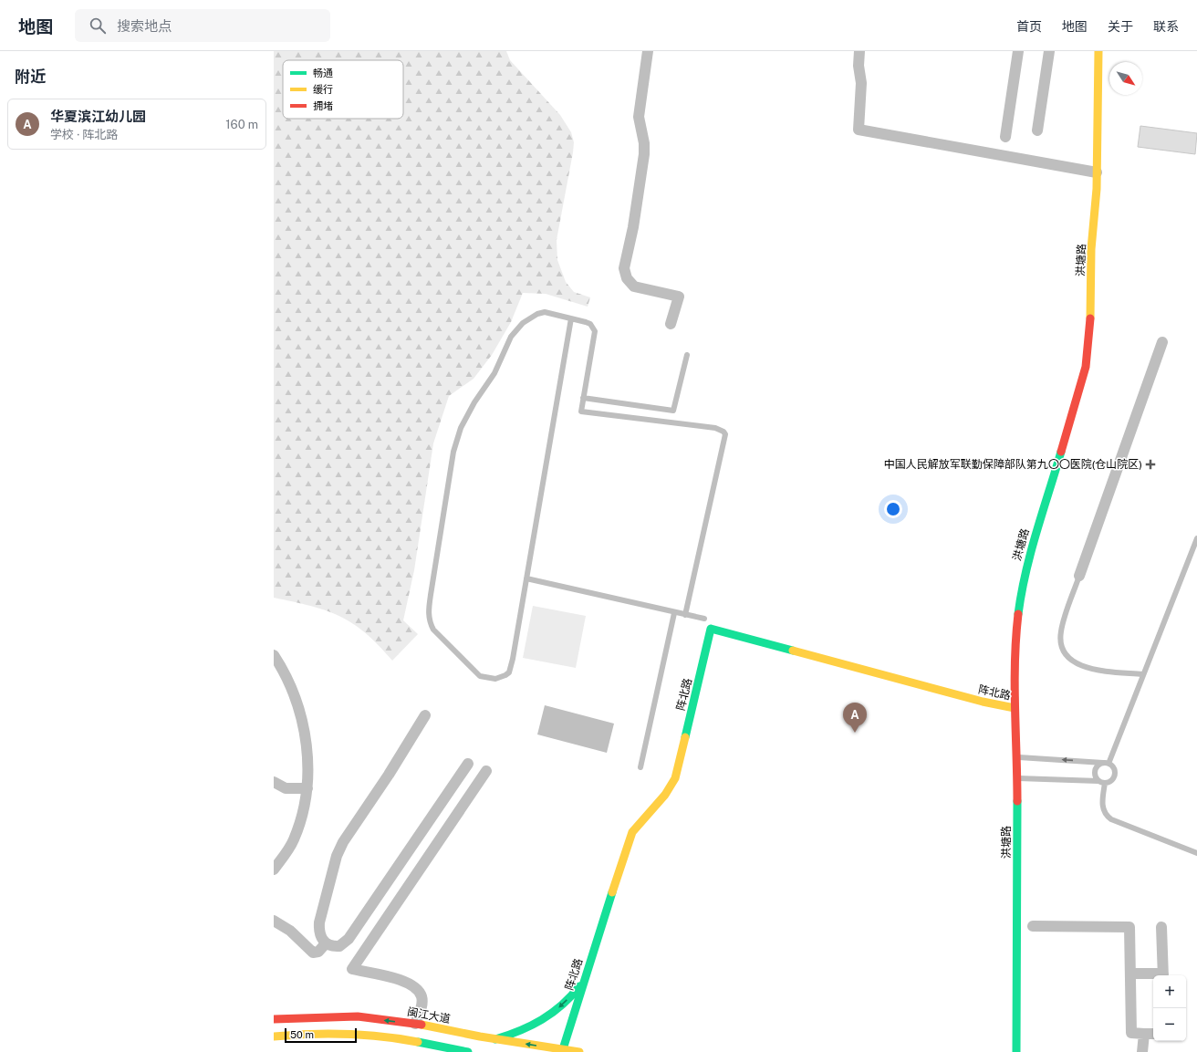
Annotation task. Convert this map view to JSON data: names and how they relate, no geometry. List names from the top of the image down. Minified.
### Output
{"streets":{"street":["洪塘路","阵北路","闽江大道"]},"crossings":[["洪塘路","阵北路"],["阵北路","闽江大道"]],"places":{"health":["中国人民解放军联勤保障部队第九〇〇医院(仓山院区)"]},"legend":["畅通","缓行","拥堵"],"scale_bar":"50 m","north":"bottom right","page":{"header":"地图","search":"搜索地点","nav":["首页","地图","关于","联系"],"heading":"附近","list":[{"mark":"A","name":"华夏滨江幼儿园","note":"学校 · 阵北路","value":"160 m"}],"pins":"A","map_buttons":["+","−"],"scale":"50 m"}}
